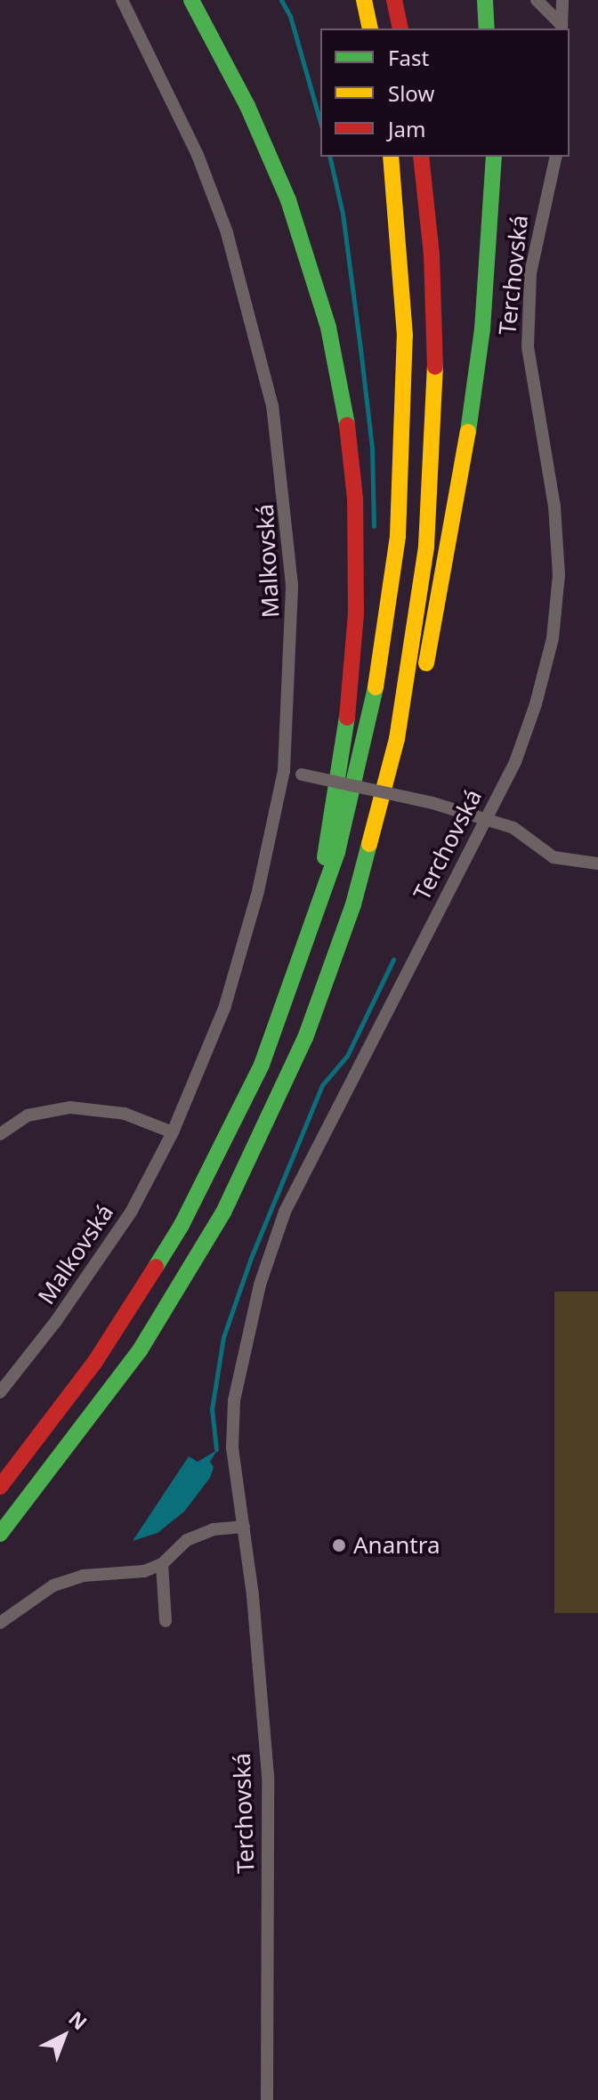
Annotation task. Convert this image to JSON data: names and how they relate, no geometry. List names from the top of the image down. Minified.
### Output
{"streets":{"street":["Terchovská","Malkovská"]},"crossings":[["Terchovská","Malkovská"]],"places":["Anantra"],"legend":["Fast","Slow","Jam"],"north":"top right"}
